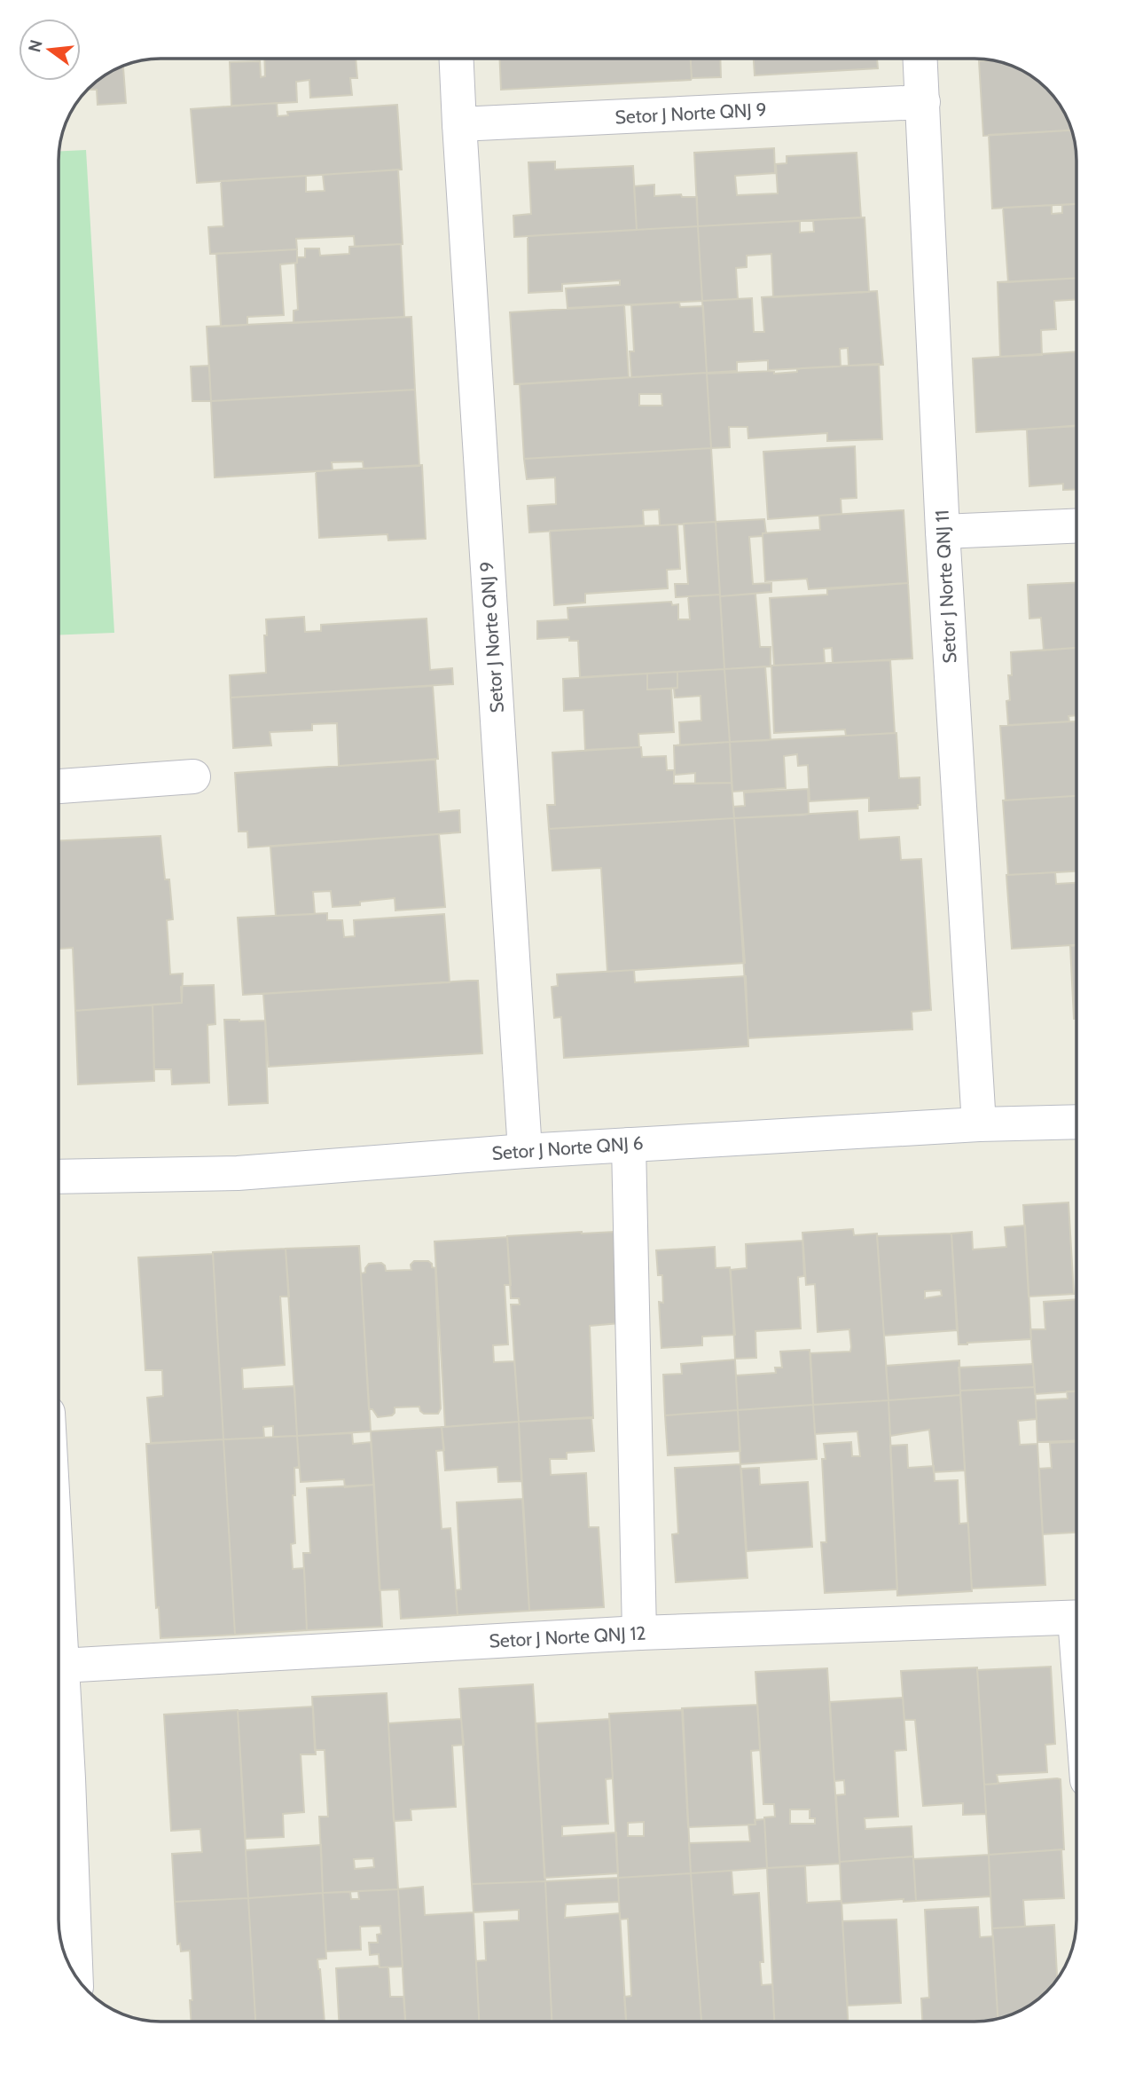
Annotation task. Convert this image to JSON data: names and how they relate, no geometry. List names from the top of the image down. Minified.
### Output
{"streets":{"street":["Setor J Norte QNJ 9","Setor J Norte QNJ 11","Setor J Norte QNJ 6","Setor J Norte QNJ 12"]},"crossings":[["Setor J Norte QNJ 9","Setor J Norte QNJ 11"],["Setor J Norte QNJ 9","Setor J Norte QNJ 6"],["Setor J Norte QNJ 11","Setor J Norte QNJ 6"]],"north":"left"}
